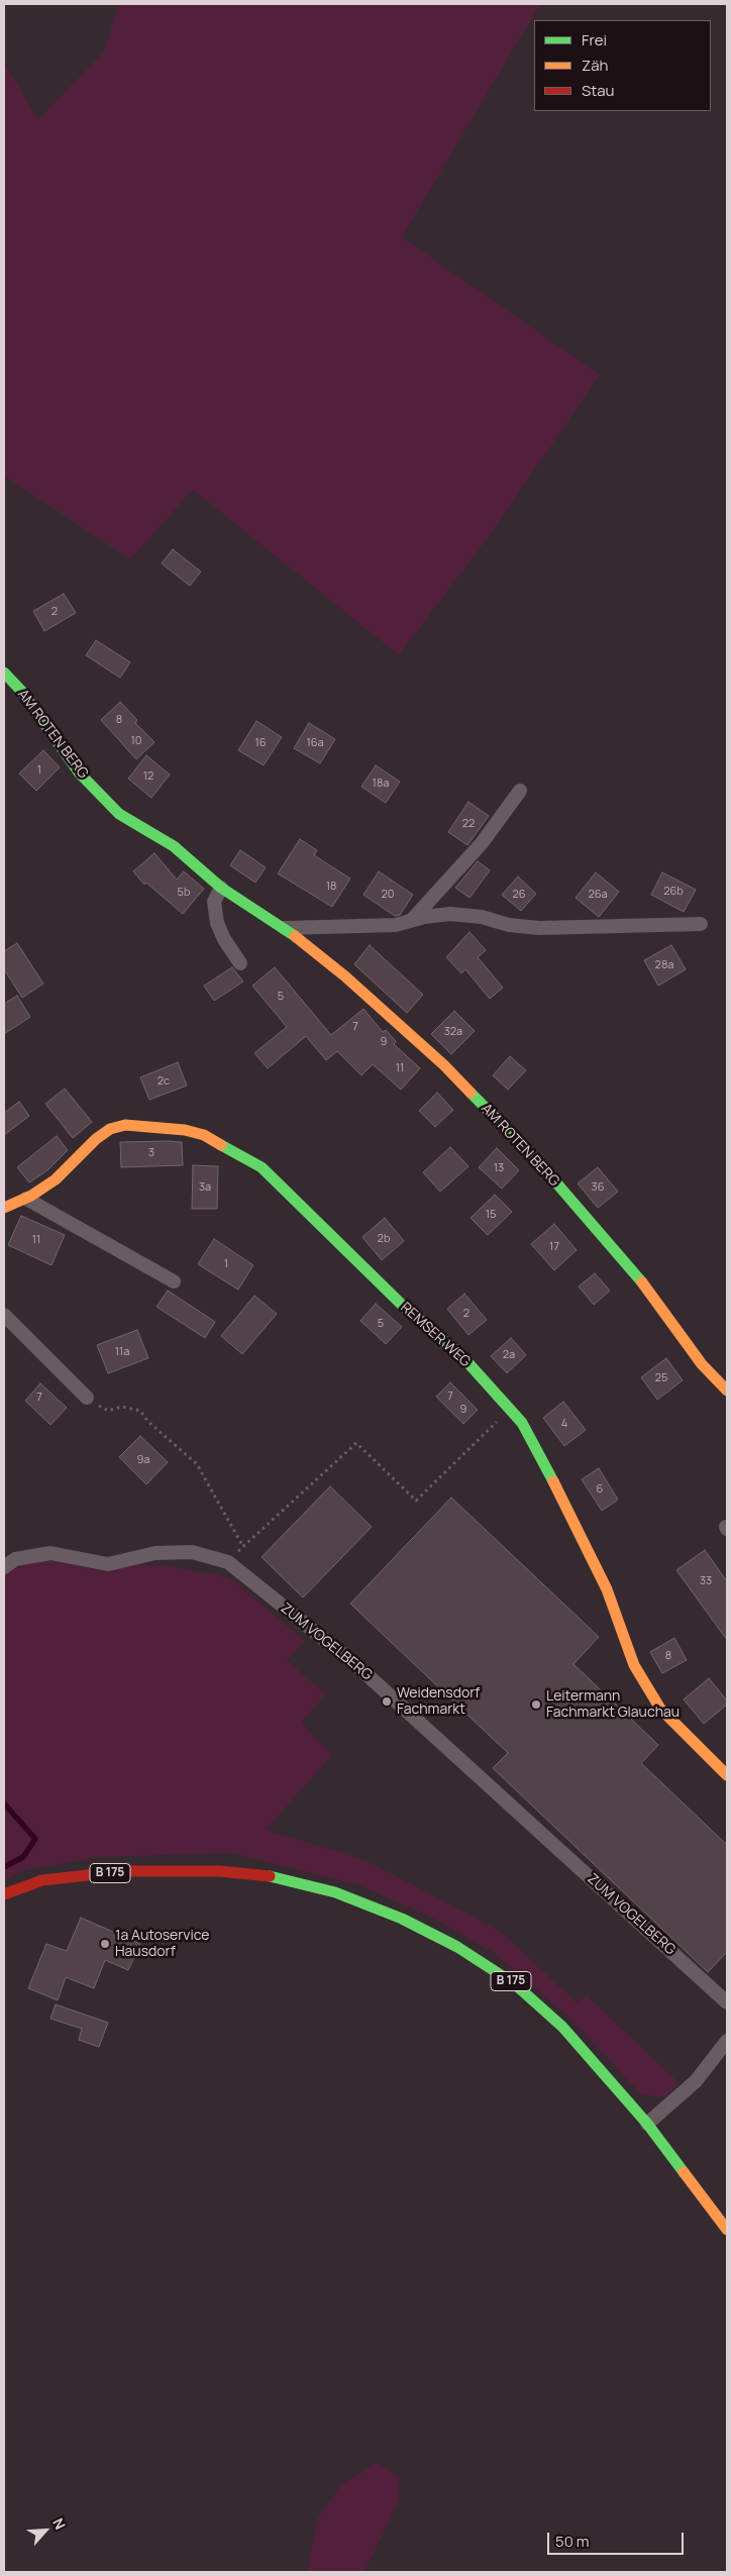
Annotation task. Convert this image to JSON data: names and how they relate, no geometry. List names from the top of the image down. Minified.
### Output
{"streets":{"street":["AM ROTEN BERG","REMSER WEG","ZUM VOGELBERG","B 175"]},"places":["Weidensdorf Fachmarkt","Leitermann Fachmarkt Glauchau","1a Autoservice Hausdorf"],"house_numbers":["2","8","10","16","16a","1","12","18a","22","18","26b","5b","20","26","26a","28a","5","7","32a","9","11","2c","3","13","3a","36","15","2b","11","17","1","2","5","11a","2a","25","7","7","9","4","9a","6","33","8"],"legend":["Frei","Zäh","Stau"],"scale_bar":"50 m","north":"top right"}
